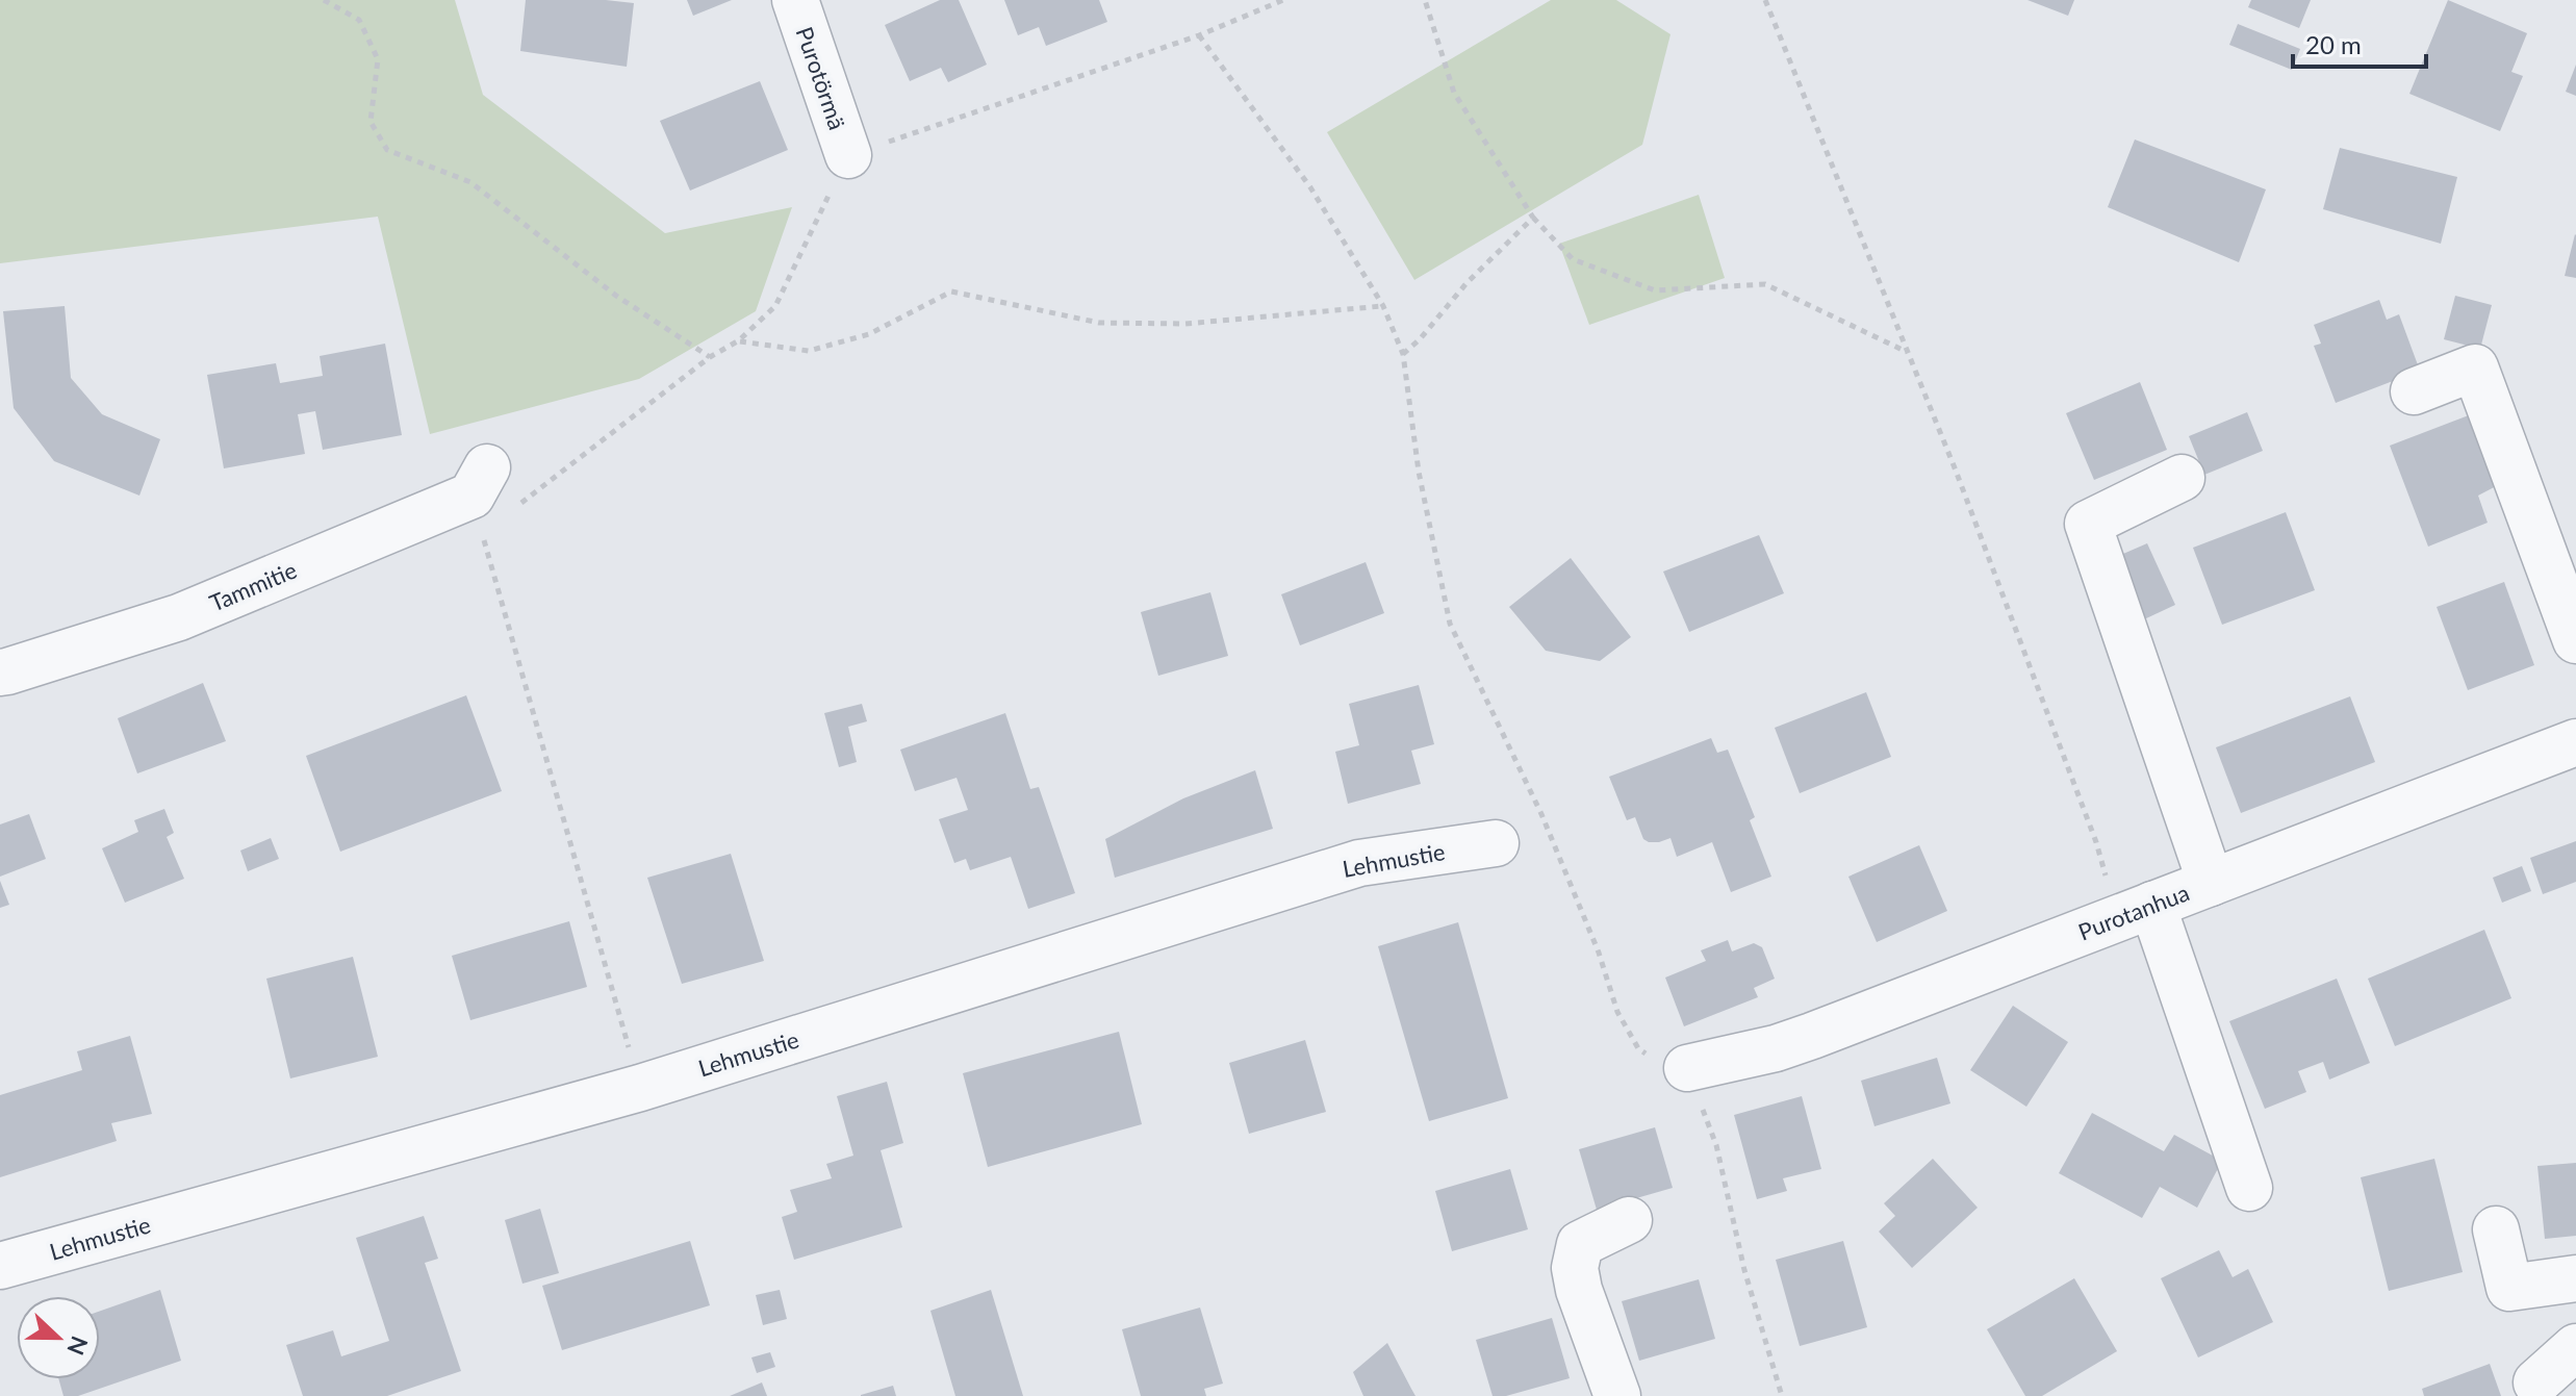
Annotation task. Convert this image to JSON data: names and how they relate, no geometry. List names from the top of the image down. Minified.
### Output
{"streets":{"street":["Purotörmä","Tammitie","Lehmustie","Purotanhua"]},"scale_bar":"20 m","north":"right"}
